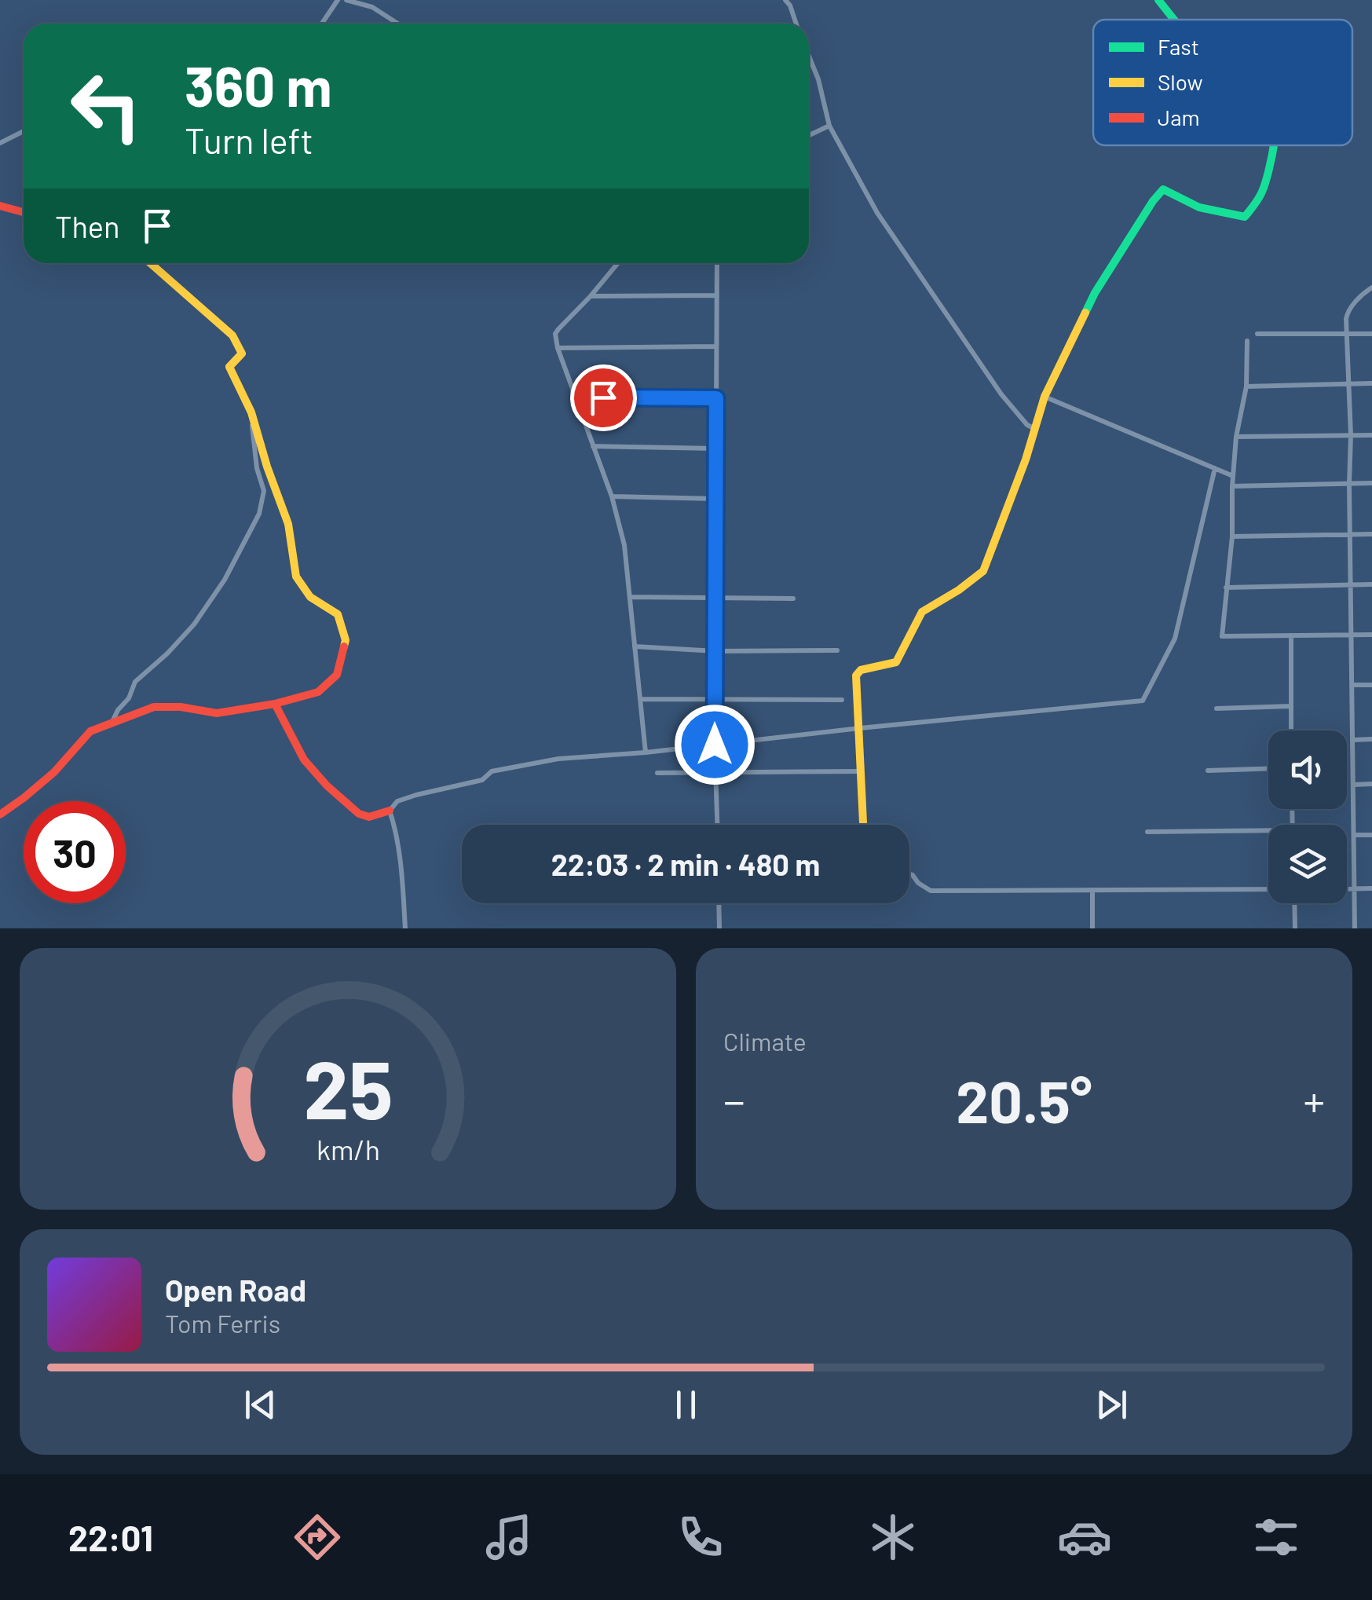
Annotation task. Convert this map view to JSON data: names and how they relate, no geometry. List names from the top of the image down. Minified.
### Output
{"legend":["Fast","Slow","Jam"],"page":{"turn":["360 m","Turn left"],"then":"Then","limit":"30","trip":"22:03 · 2 min · 480 m","tile":"Climate","heat":["−","20.5°","+"],"song":["Open Road","Tom Ferris"],"tabs":"22:01","gauge":["25","km/h"]}}
